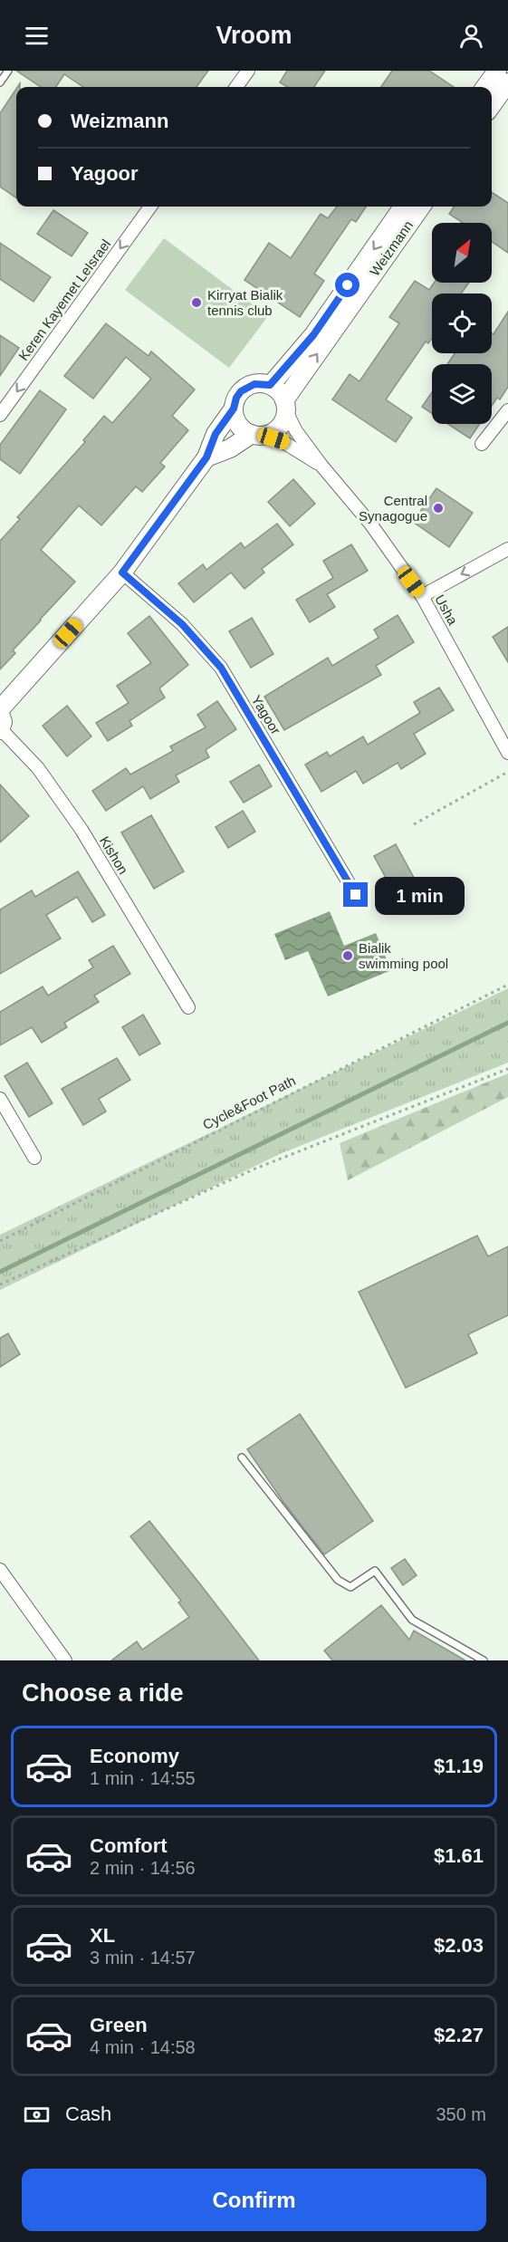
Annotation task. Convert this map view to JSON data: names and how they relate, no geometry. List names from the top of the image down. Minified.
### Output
{"streets":{"street":["Weizmann","Keren Kayemet LeIsrael","Usha","Yagoor","Kishon"],"path":["Cycle&Foot Path"]},"crossings":[["Weizmann","Usha"]],"one_way":["Keren Kayemet LeIsrael"],"places":["Kirryat Bialik tennis club","Central Synagogue","Bialik swimming pool"],"north":"top right","page":{"header":"Vroom","banner":["Weizmann","Yagoor"],"bubble":"1 min","heading":"Choose a ride","list":[{"name":"Economy","note":"1 min · 14:55","value":"$1.19"},{"name":"Comfort","note":"2 min · 14:56","value":"$1.61"},{"name":"XL","note":"3 min · 14:57","value":"$2.03"},{"name":"Green","note":"4 min · 14:58","value":"$2.27"}],"pay":["Cash","350 m"],"buttons":"Confirm"}}
